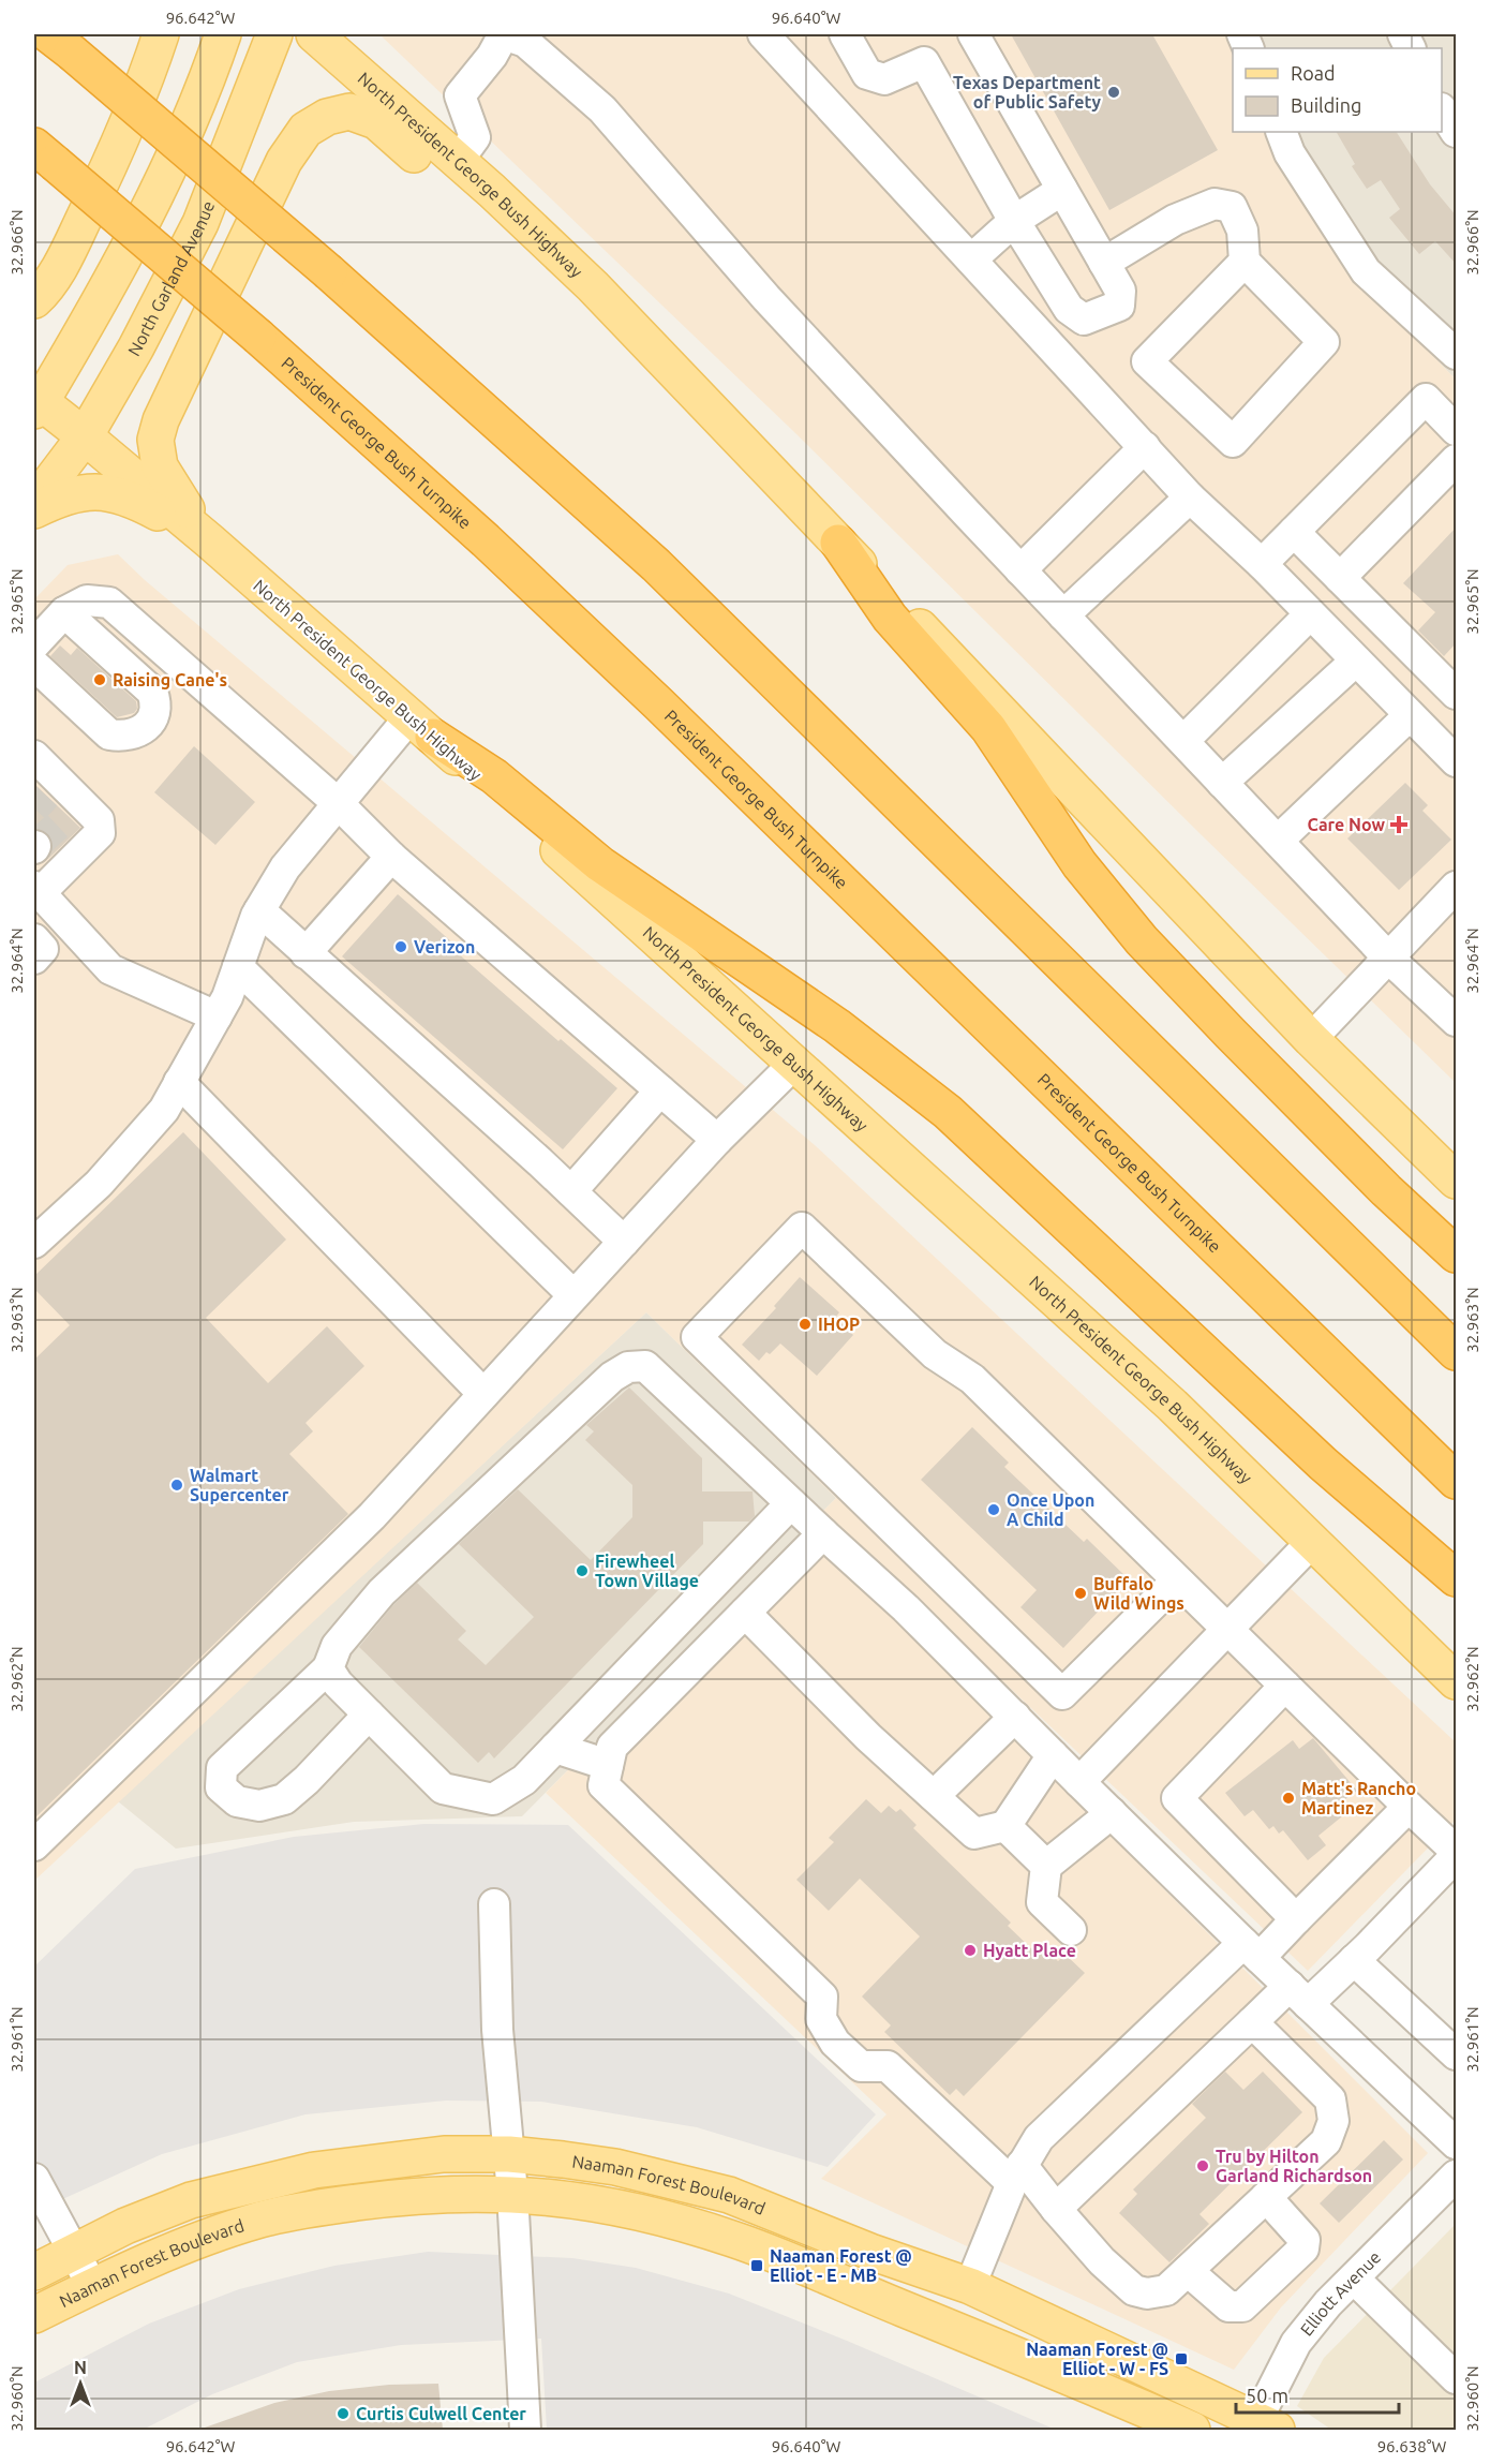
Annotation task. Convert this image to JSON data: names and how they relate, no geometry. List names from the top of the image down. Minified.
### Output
{"streets":{"highway":["President George Bush Turnpike"],"main road":["North President George Bush Highway","North Garland Avenue","Naaman Forest Boulevard"],"street":["Elliott Avenue"]},"crossings":[["North President George Bush Highway","North Garland Avenue"],["Naaman Forest Boulevard","Elliott Avenue"]],"places":{"other":["Texas Department of Public Safety","Raising Cane's","Verizon","IHOP","Walmart Supercenter","Once Upon A Child","Firewheel Town Village","Buffalo Wild Wings","Matt's Rancho Martinez","Hyatt Place","Tru by Hilton Garland Richardson","Curtis Culwell Center"],"health":["Care Now"],"transit":["Naaman Forest @ Elliot - E - MB","Naaman Forest @ Elliot - W - FS"]},"legend":["Road","Building"],"scale_bar":"50 m","north":"top","coordinates":["96.642°W","96.640°W","32.966°N","32.965°N","32.964°N","32.963°N","32.962°N","32.961°N","32.960°N","96.638°W"]}
